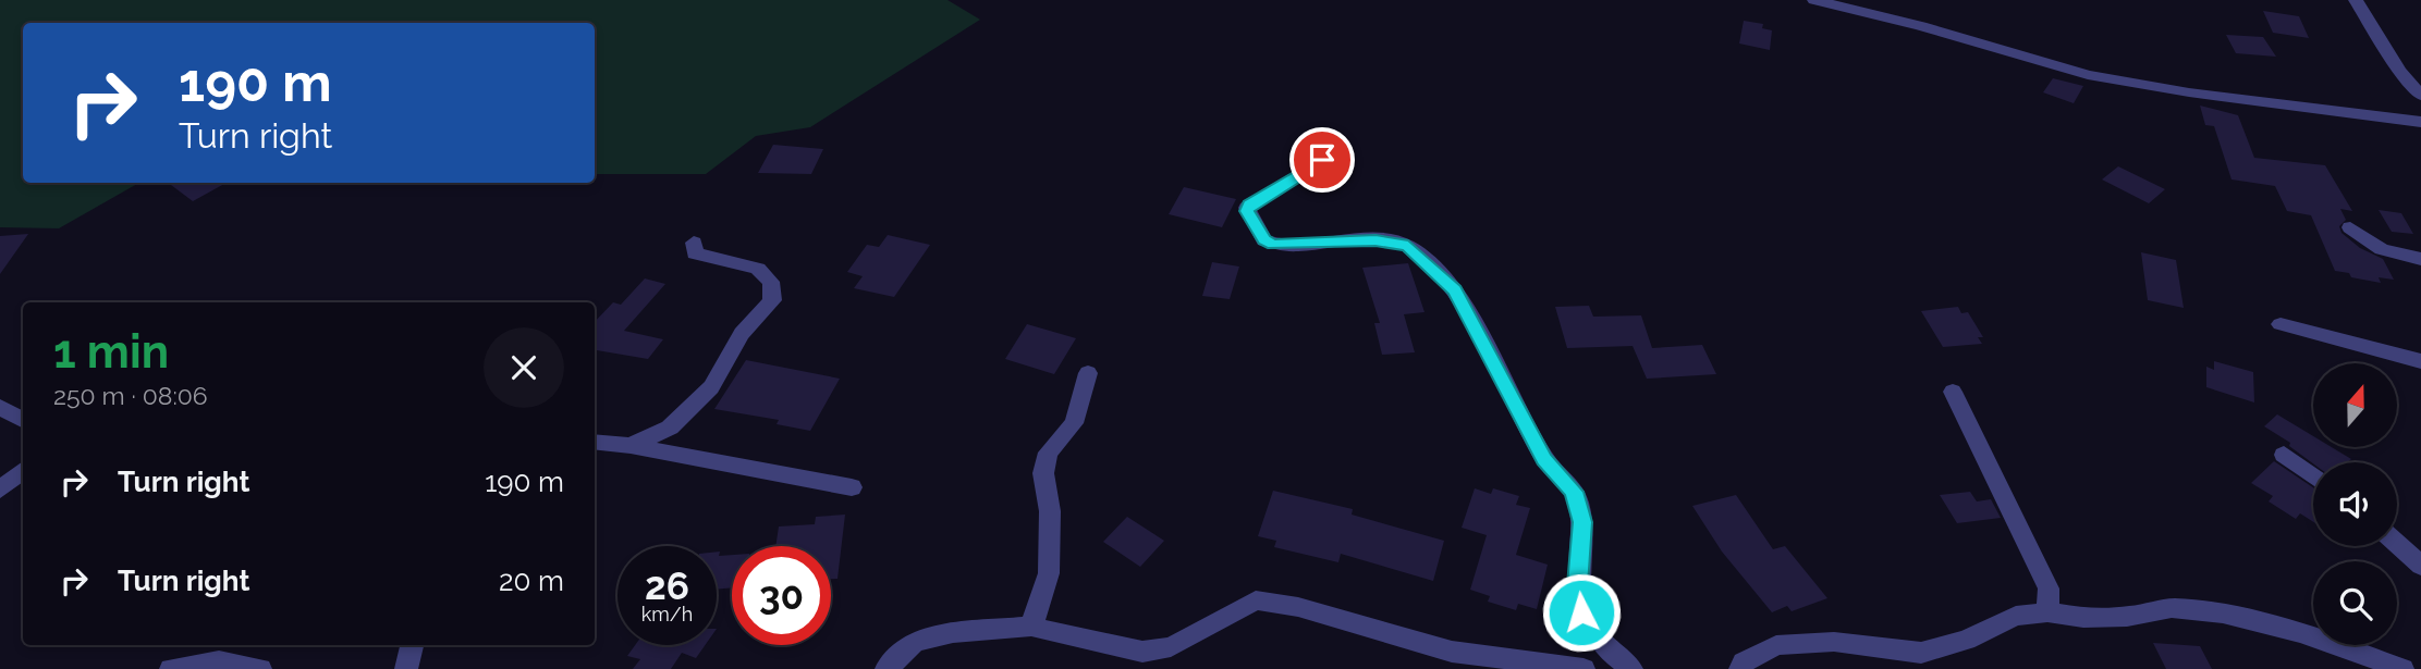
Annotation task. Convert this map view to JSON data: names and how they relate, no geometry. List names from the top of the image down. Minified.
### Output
{"north":"top","page":{"turn":["190 m","Turn right"],"heading":["1 min","250 m · 08:06"],"list":[{"name":"Turn right","value":"190 m"},{"name":"Turn right","value":"20 m"}],"speed":"26 km/h","limit":"30"}}
